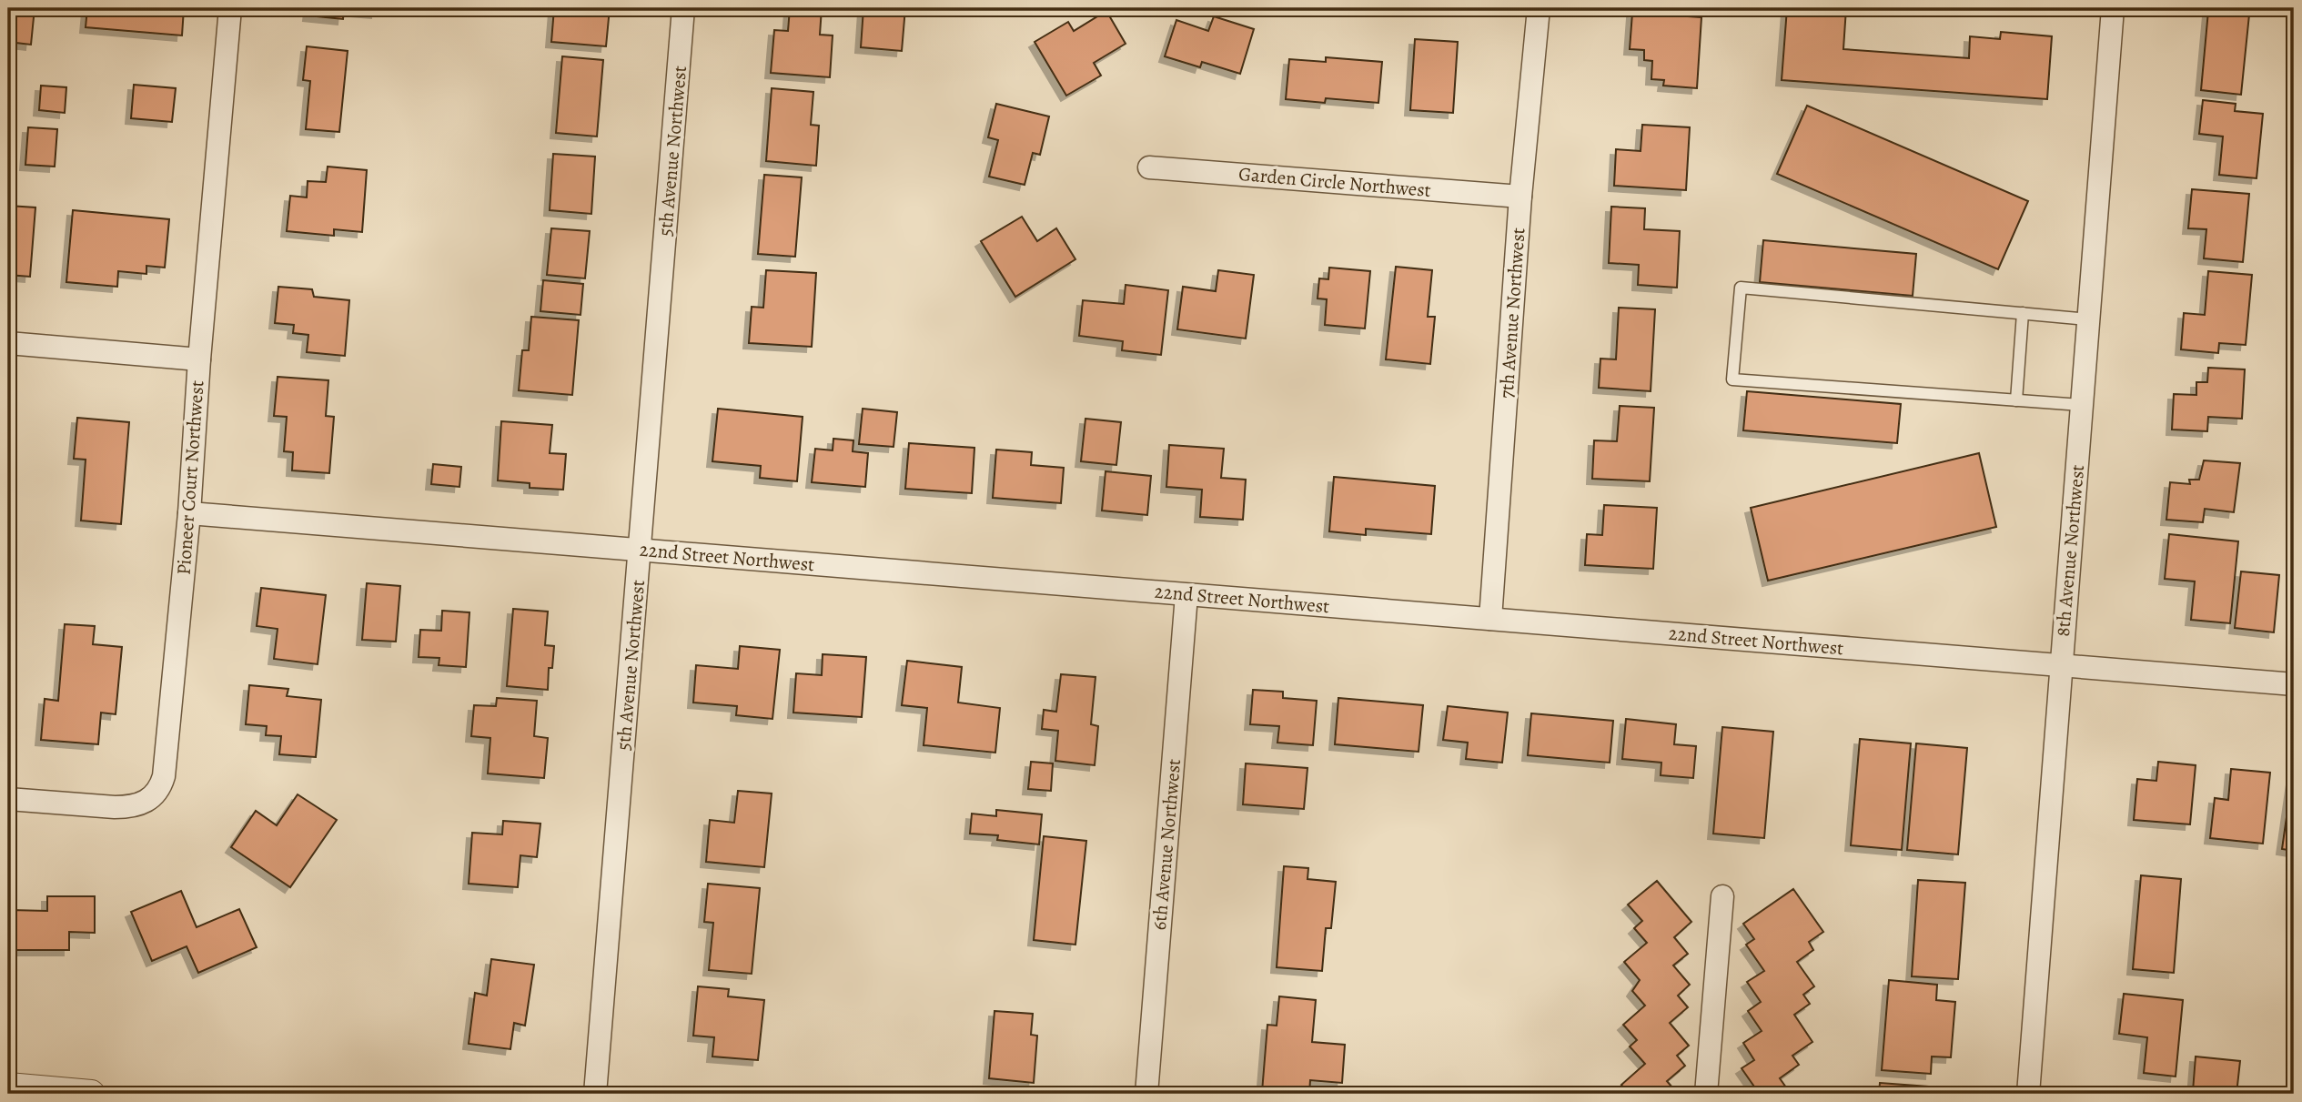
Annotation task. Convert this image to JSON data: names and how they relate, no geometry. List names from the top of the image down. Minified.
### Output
{"streets":{"street":["5th Avenue Northwest","Garden Circle Northwest","7th Avenue Northwest","Pioneer Court Northwest","8th Avenue Northwest","22nd Street Northwest","6th Avenue Northwest"]},"crossings":[["5th Avenue Northwest","22nd Street Northwest"],["Garden Circle Northwest","7th Avenue Northwest"],["7th Avenue Northwest","22nd Street Northwest"],["Pioneer Court Northwest","22nd Street Northwest"],["8th Avenue Northwest","22nd Street Northwest"],["22nd Street Northwest","6th Avenue Northwest"]]}
